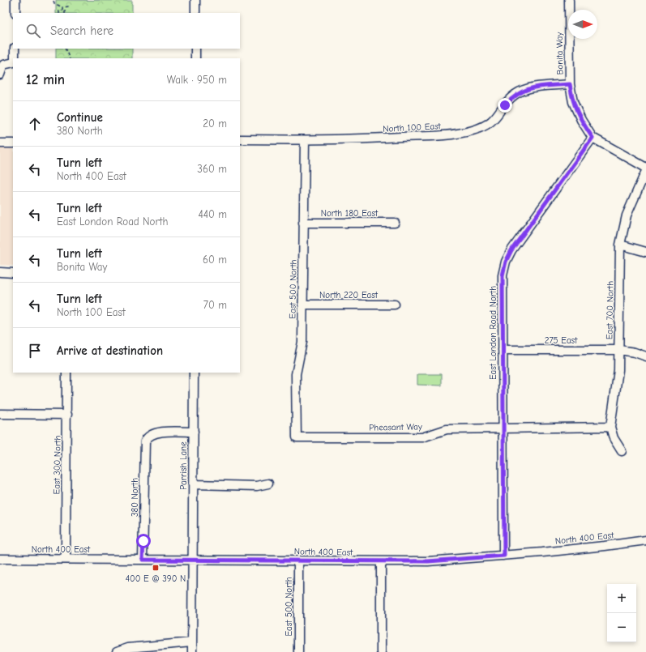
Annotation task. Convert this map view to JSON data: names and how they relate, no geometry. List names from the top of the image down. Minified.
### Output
{"streets":{"street":["Bonita Way","North 100 East","North 180 East","East 500 North","North 220 East","East 700 North","East London Road North","275 East","Pheasant Way","East 300 North","Parrish Lane","380 North","North 400 East"]},"crossings":[["Bonita Way","North 100 East"],["Bonita Way","East London Road North"],["North 100 East","East 500 North"],["North 180 East","East 500 North"],["East 500 North","North 220 East"],["East 500 North","Pheasant Way"],["East 500 North","North 400 East"],["East 700 North","275 East"],["East 700 North","Pheasant Way"],["East London Road North","275 East"],["East London Road North","Pheasant Way"],["East London Road North","North 400 East"],["East 300 North","North 400 East"],["Parrish Lane","380 North"],["Parrish Lane","North 400 East"],["380 North","North 400 East"]],"places":{"transit":["400 E @ 390 N"]},"north":"right","page":{"search":"Search here","heading":["12 min","Walk · 950 m"],"list":[["Continue","380 North","20 m"],["Turn left","North 400 East","360 m"],["Turn left","East London Road North","440 m"],["Turn left","Bonita Way","60 m"],["Turn left","North 100 East","70 m"],"Arrive at destination"],"map_buttons":["+","−"]}}
